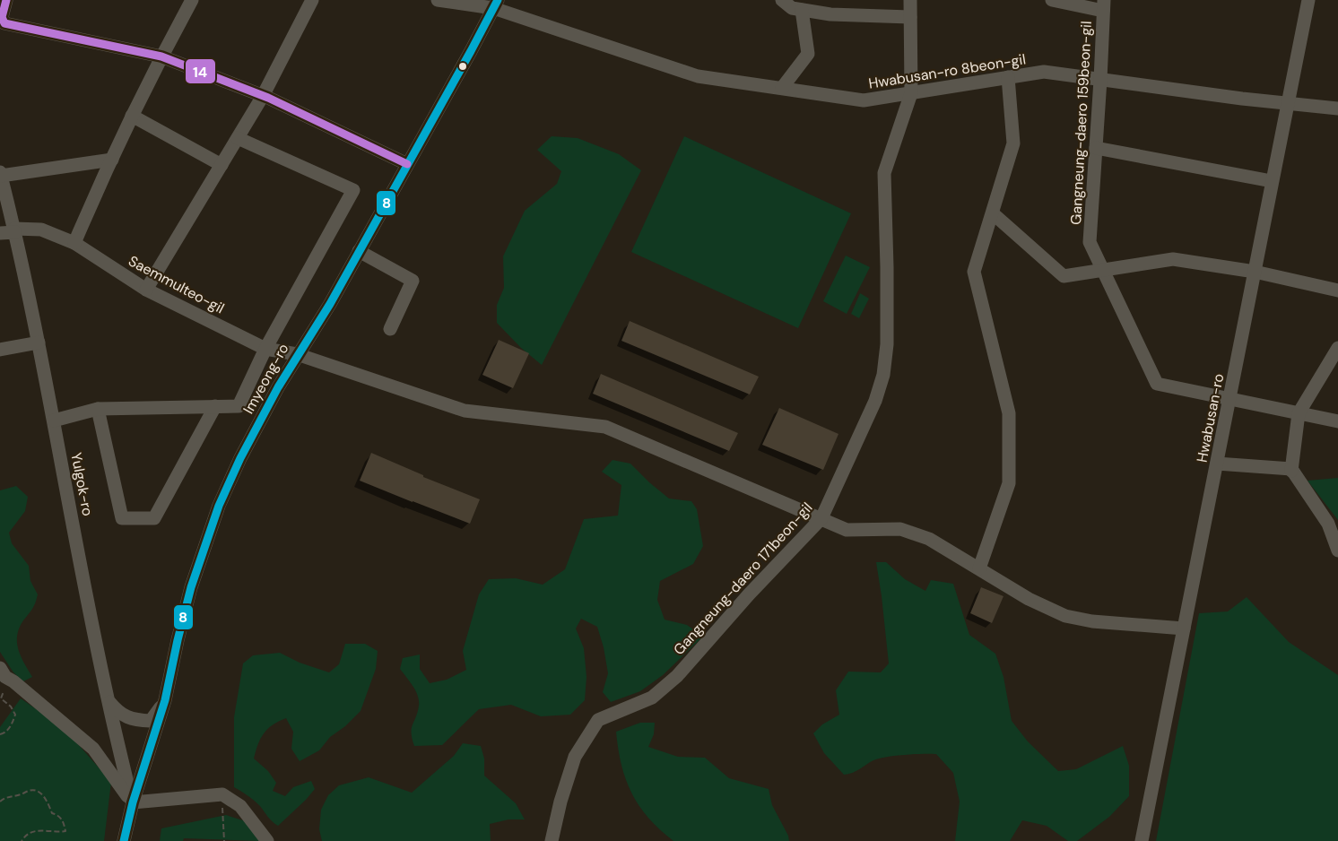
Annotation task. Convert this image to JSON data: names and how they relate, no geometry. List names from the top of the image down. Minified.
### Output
{"streets":{"street":["Hwabusan-ro 8beon-gil","Gangneung-daero 159beon-gil","Saemmulteo-gil","Imyeong-ro","Hwabusan-ro","Yulgok-ro","Gangneung-daero 171beon-gil"]},"crossings":[["Hwabusan-ro 8beon-gil","Gangneung-daero 159beon-gil"],["Hwabusan-ro 8beon-gil","Imyeong-ro"],["Hwabusan-ro 8beon-gil","Hwabusan-ro"],["Hwabusan-ro 8beon-gil","Gangneung-daero 171beon-gil"],["Gangneung-daero 159beon-gil","Hwabusan-ro"],["Saemmulteo-gil","Imyeong-ro"],["Saemmulteo-gil","Hwabusan-ro"],["Saemmulteo-gil","Yulgok-ro"],["Saemmulteo-gil","Gangneung-daero 171beon-gil"],["Imyeong-ro","Yulgok-ro"]],"lines":["transit line 8","transit line 14"]}
